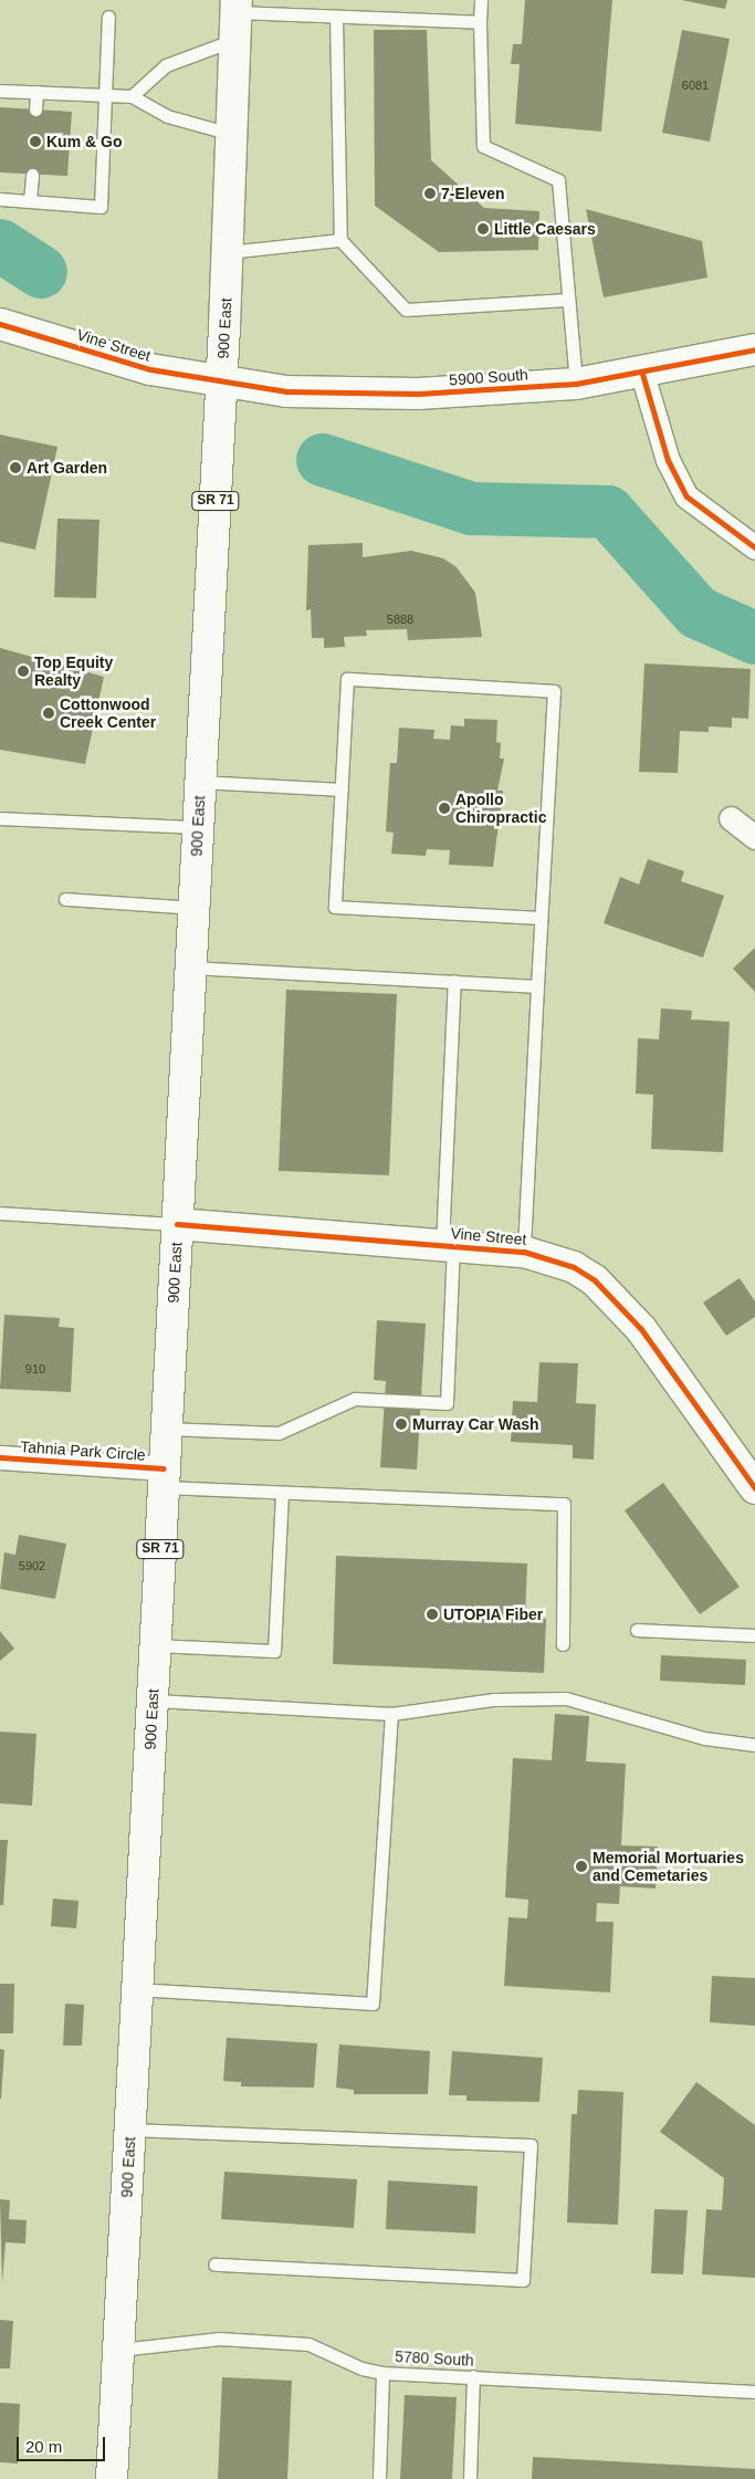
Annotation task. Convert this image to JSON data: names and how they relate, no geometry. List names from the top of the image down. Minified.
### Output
{"streets":{"main road":["900 East","Vine Street","5900 South","SR 71"],"street":["Tahnia Park Circle"],"lane":["5780 South"]},"crossings":[["900 East","Vine Street"],["900 East","5900 South"],["900 East","Tahnia Park Circle"],["900 East","5780 South"],["Vine Street","5900 South"]],"places":["Kum & Go","7-Eleven","Little Caesars","Art Garden","Top Equity Realty","Cottonwood Creek Center","Apollo Chiropractic","Murray Car Wash","UTOPIA Fiber","Memorial Mortuaries and Cemetaries"],"house_numbers":["6081","5888","910","5902"],"scale_bar":"20 m"}
